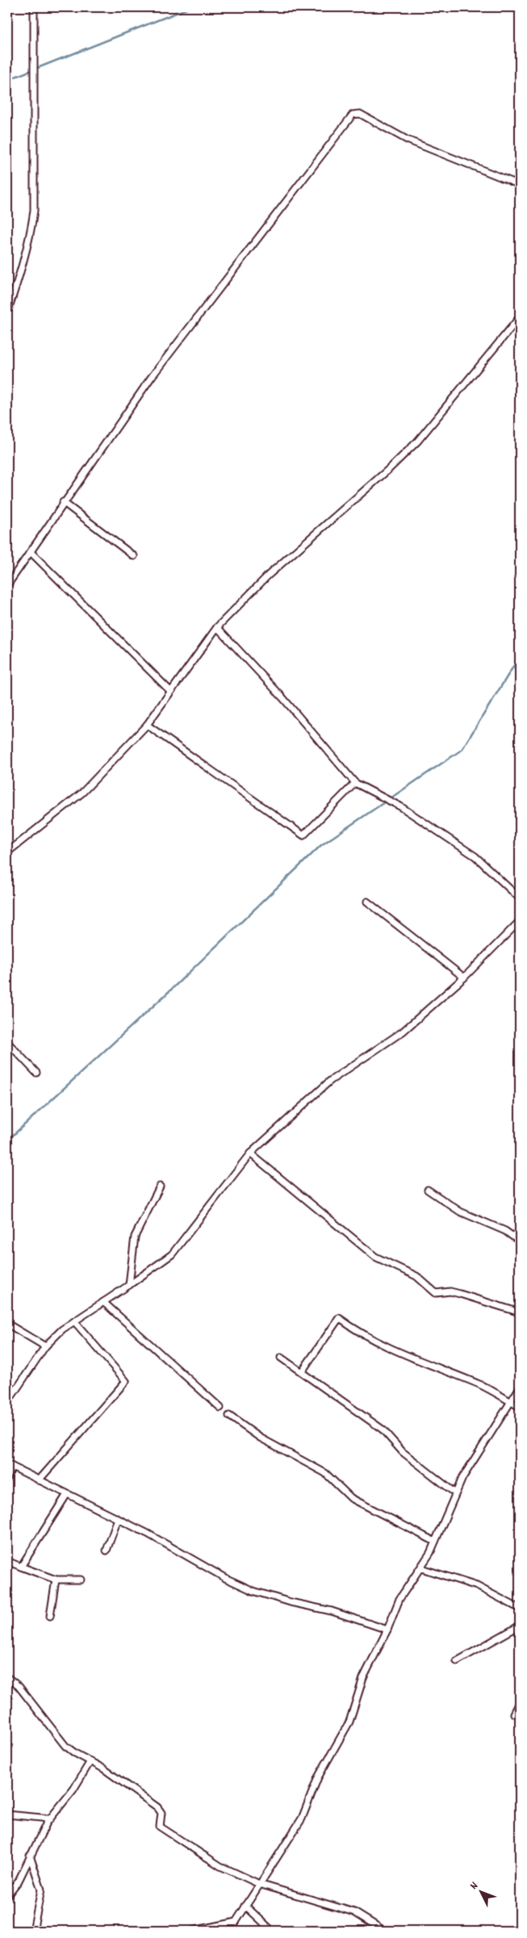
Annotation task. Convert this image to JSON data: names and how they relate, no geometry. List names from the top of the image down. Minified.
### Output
{"north":"top left"}
